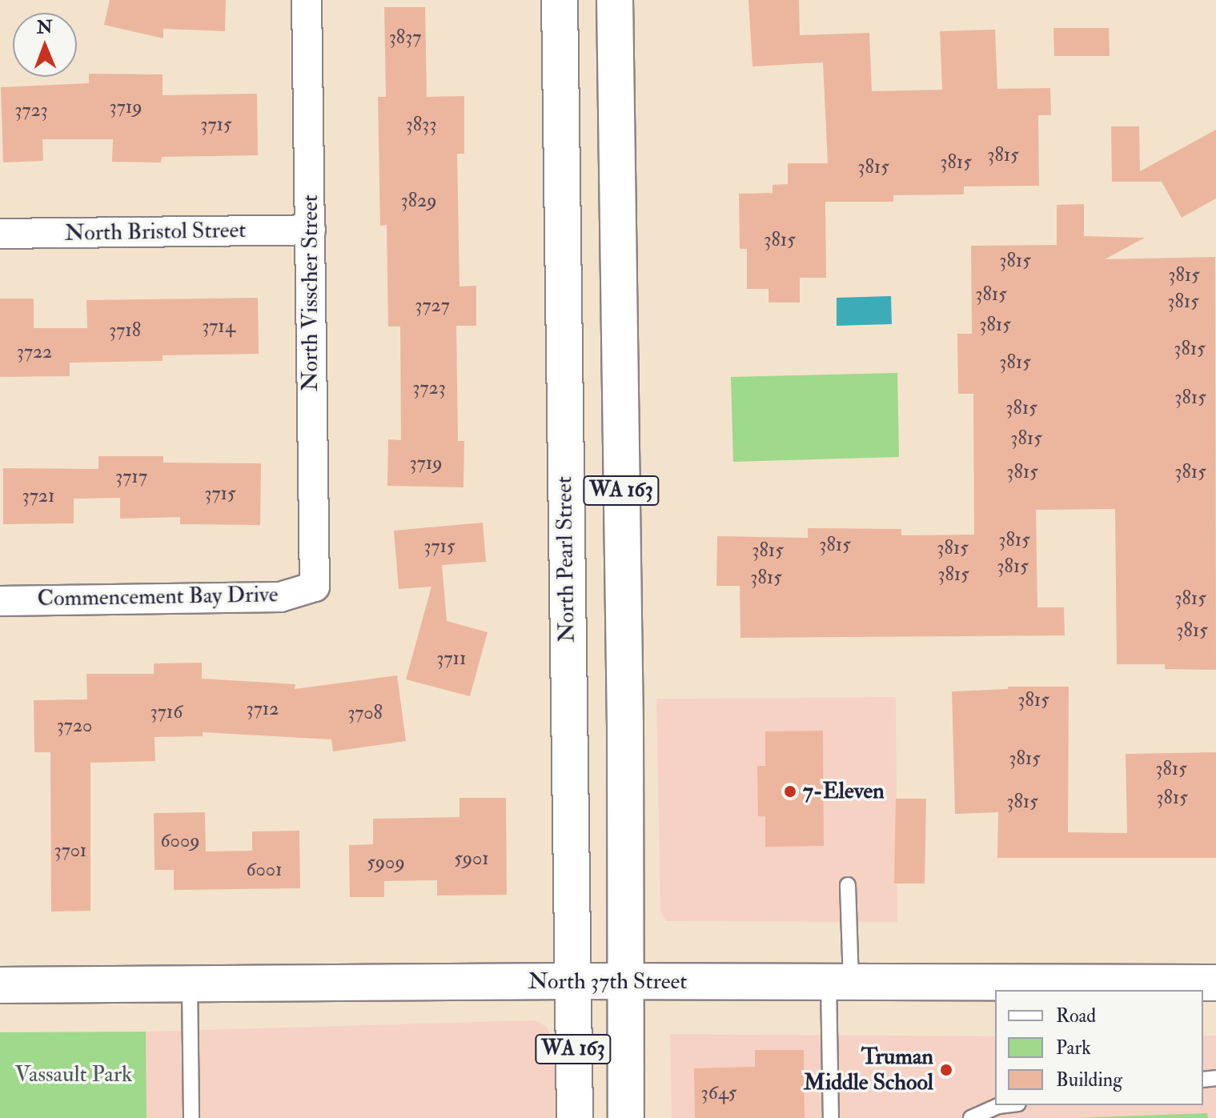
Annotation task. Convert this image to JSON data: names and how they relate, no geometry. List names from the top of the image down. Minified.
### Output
{"streets":{"main road":["WA 163","North Pearl Street","North 37th Street"],"street":["North Bristol Street","North Visscher Street","Commencement Bay Drive"]},"crossings":[["North Bristol Street","North Visscher Street"],["North Visscher Street","Commencement Bay Drive"],["WA 163","North 37th Street"],["North Pearl Street","North 37th Street"]],"parks":["Vassault Park"],"places":["7-Eleven","Truman Middle School"],"house_numbers":["3837","3719","3723","3715","3833","3815","3815","3815","3829","3815","3815","3815","3815","3815","3727","3815","3714","3718","3815","3722","3815","3723","3815","3815","3815","3719","3815","3815","3717","3715","3721","3815","3815","3715","3815","3815","3815","3815","3815","3815","3815","3711","3815","3712","3716","3708","3720","3815","3815","3815","3815","6009","3701","5901","5909","6001","3645"],"legend":["Road","Park","Building"],"north":"top"}
